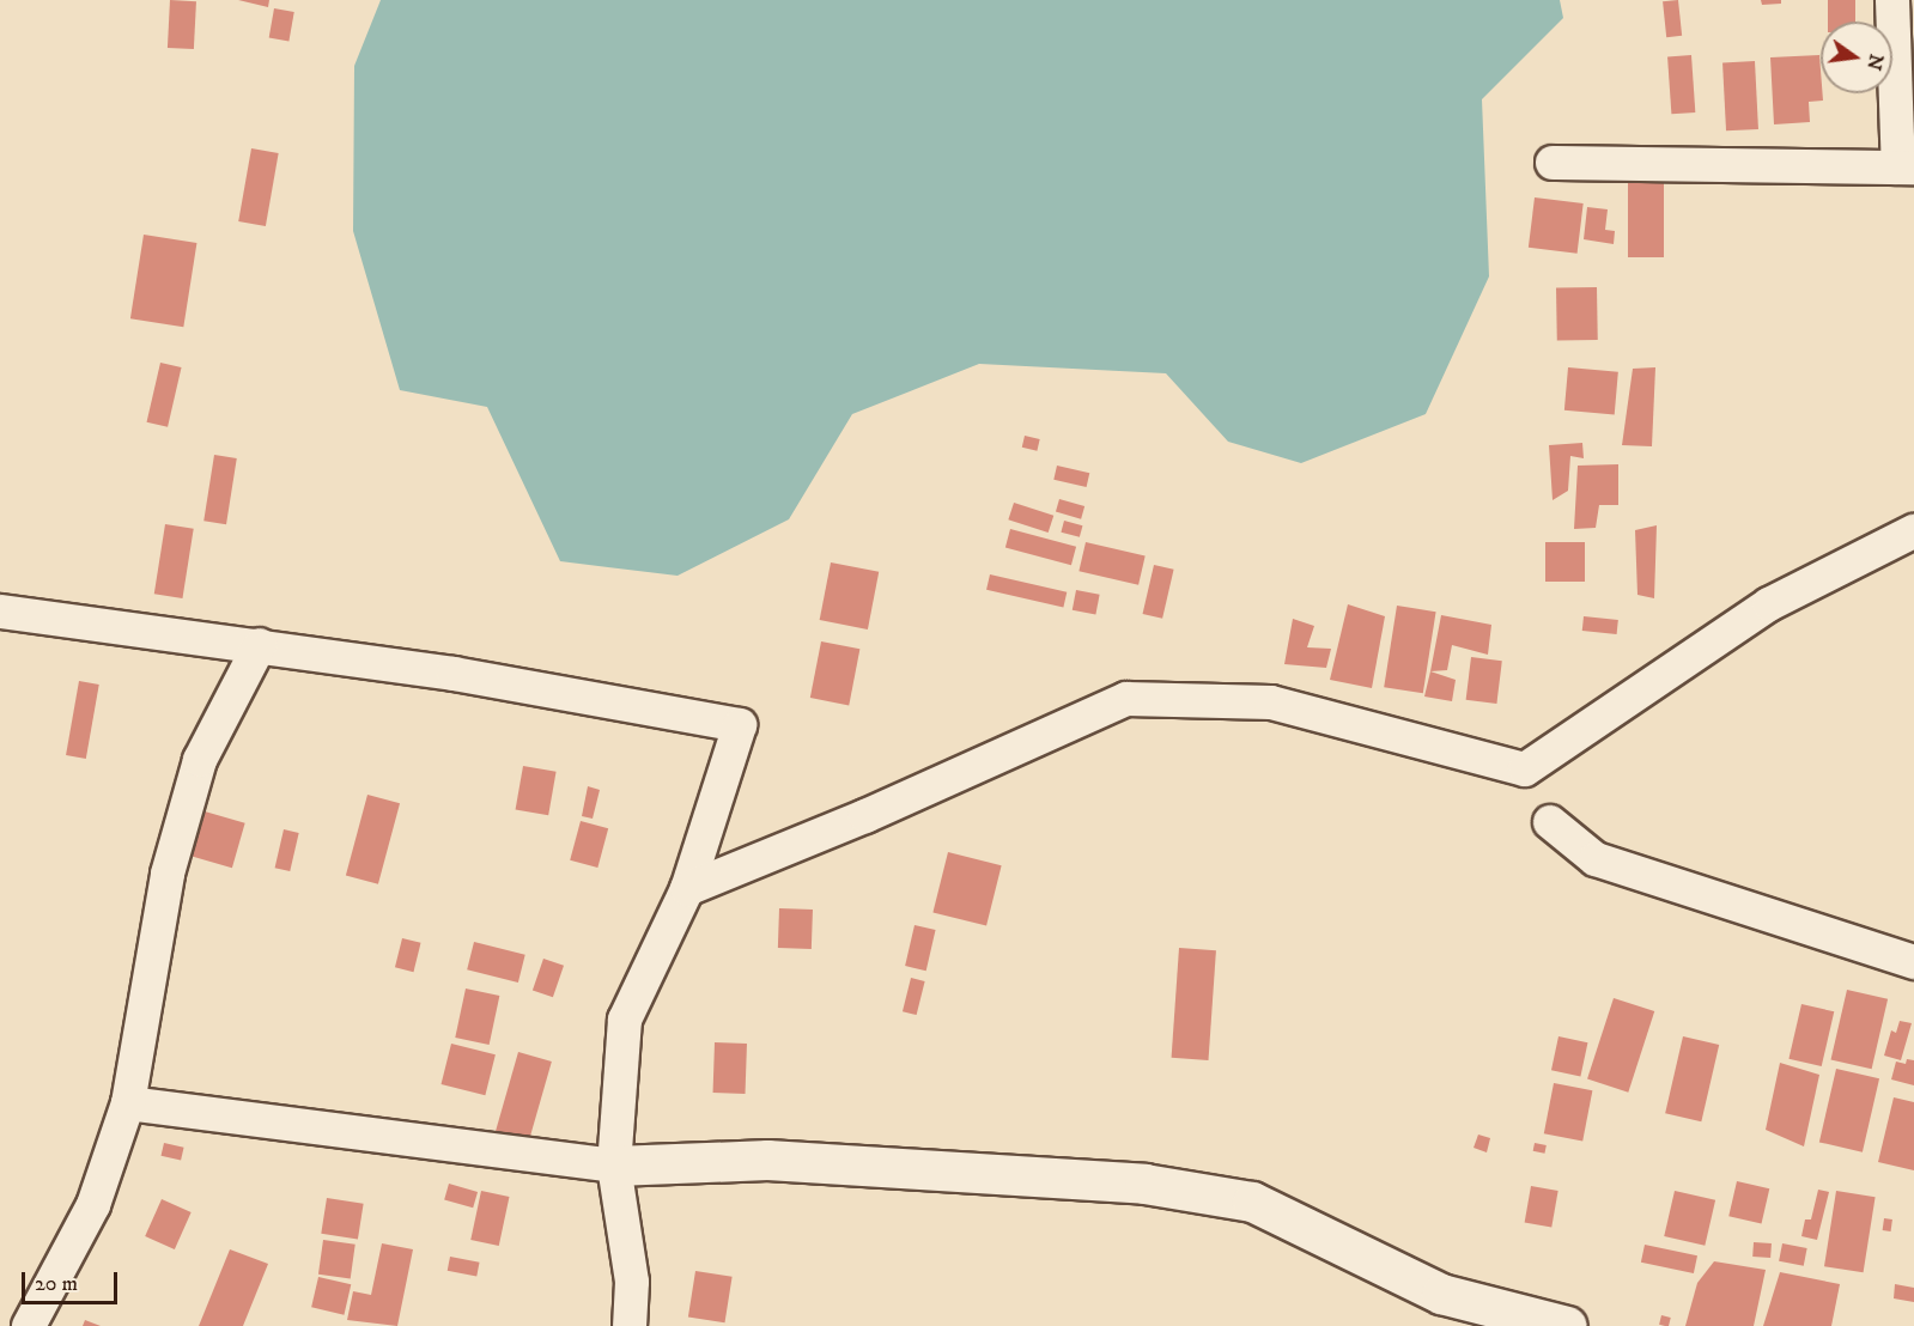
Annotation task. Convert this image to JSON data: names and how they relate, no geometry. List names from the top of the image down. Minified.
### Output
{"scale_bar":"20 m","north":"right"}
